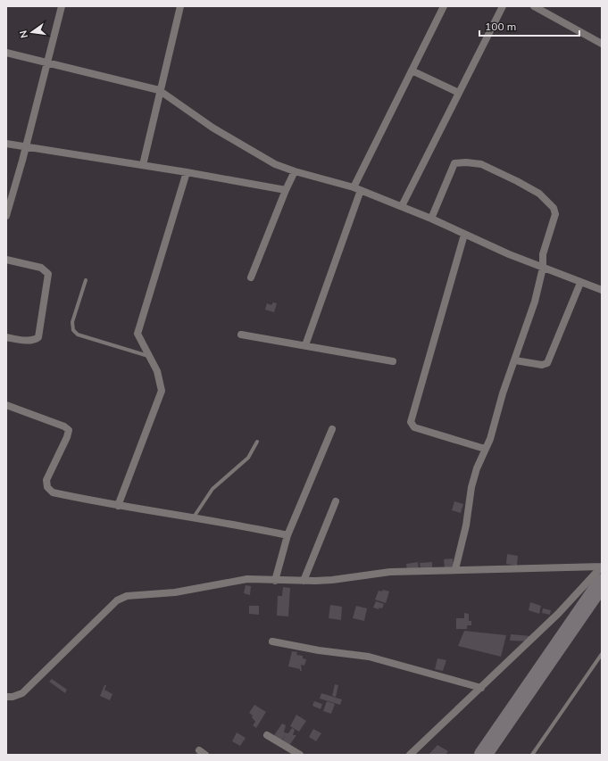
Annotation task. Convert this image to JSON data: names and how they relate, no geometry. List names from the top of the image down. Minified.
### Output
{"scale_bar":"100 m","north":"left"}
